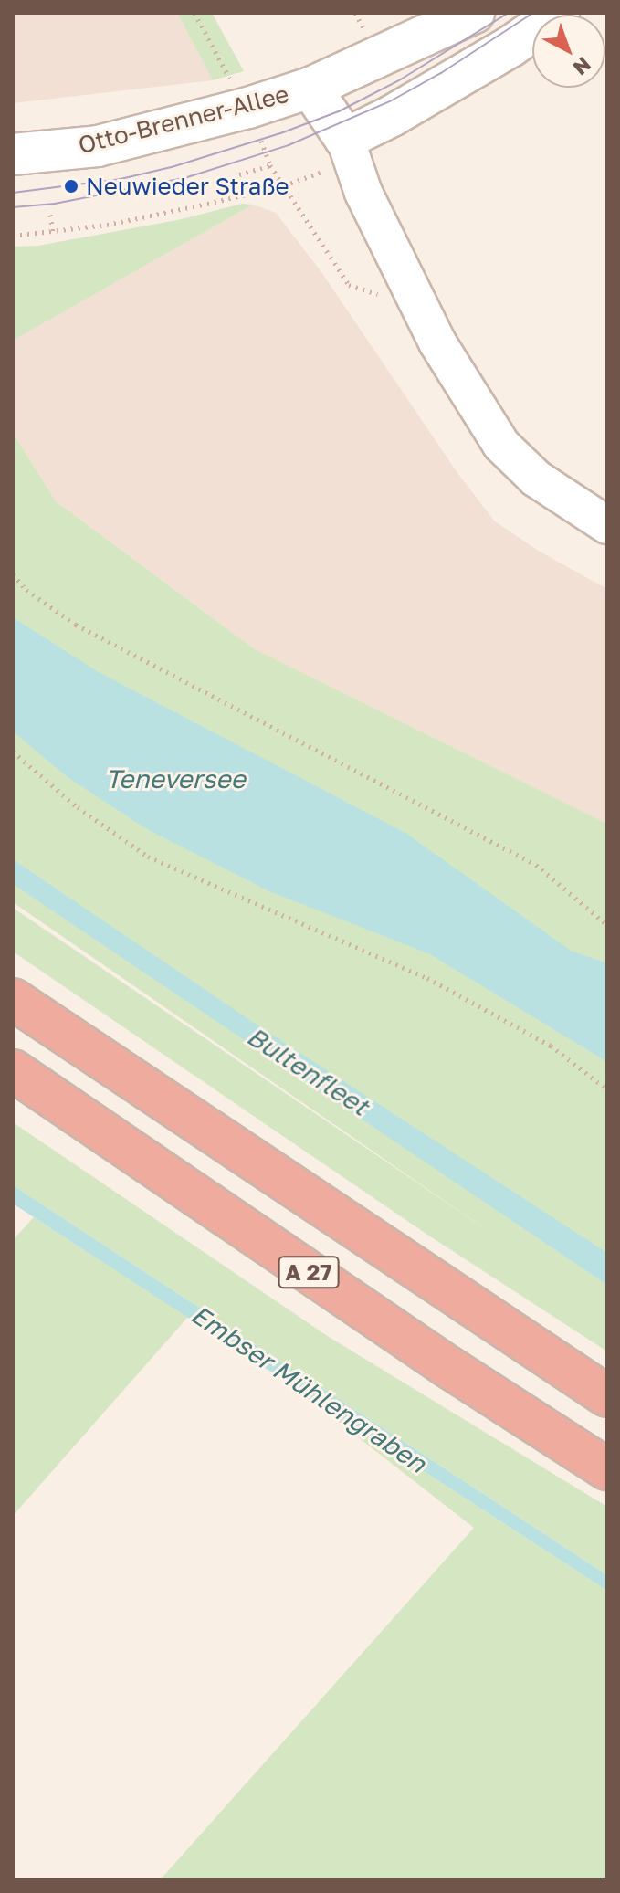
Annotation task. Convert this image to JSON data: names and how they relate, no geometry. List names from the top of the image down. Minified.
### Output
{"streets":{"highway":["A 27"],"street":["Otto-Brenner-Allee"]},"water":["Teneversee","Bultenfleet","Embser Mühlengraben"],"places":["Neuwieder Straße"],"north":"bottom right"}
